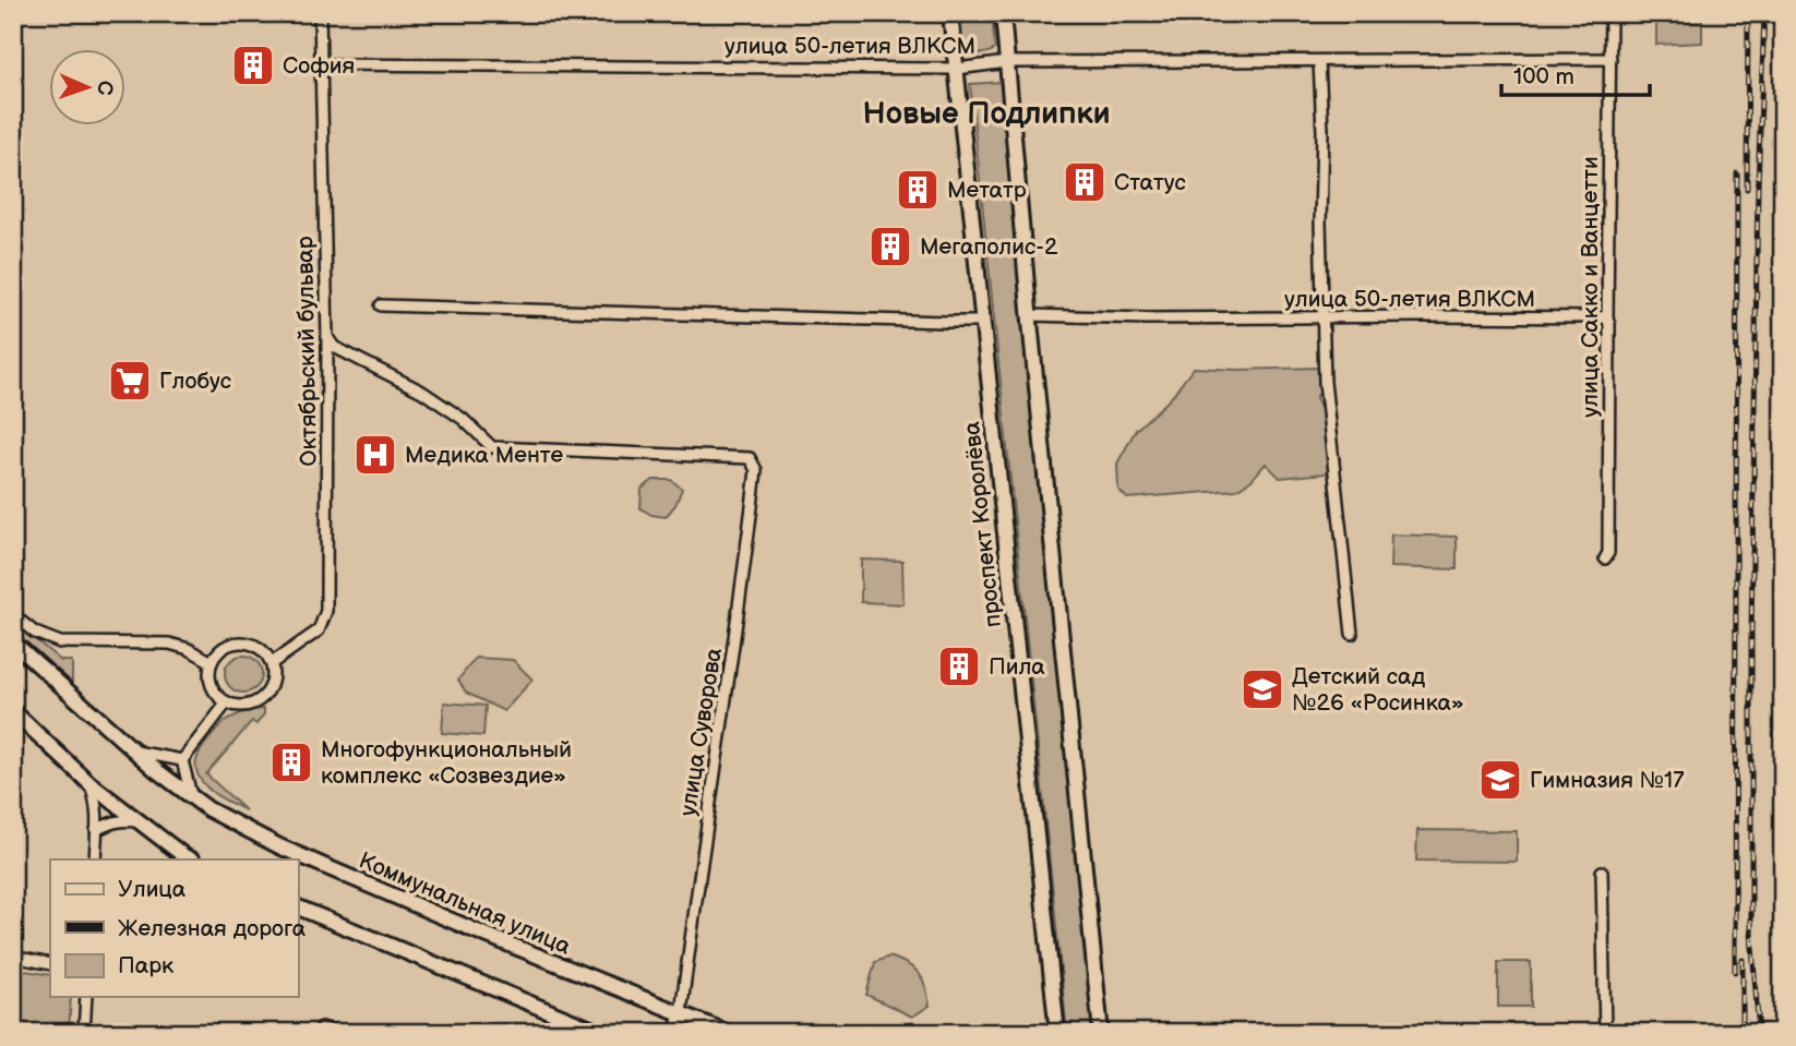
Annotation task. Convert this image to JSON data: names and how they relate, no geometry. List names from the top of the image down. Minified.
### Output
{"streets":{"main road":["проспект Королёва","Коммунальная улица"],"street":["улица 50-летия ВЛКСМ","улица Сакко и Ванцетти","Октябрьский бульвар","улица Суворова"]},"crossings":[["улица 50-летия ВЛКСМ","улица Сакко и Ванцетти"],["улица 50-летия ВЛКСМ","Октябрьский бульвар"],["улица 50-летия ВЛКСМ","проспект Королёва"],["Октябрьский бульвар","улица Суворова"],["улица Суворова","Коммунальная улица"]],"districts":["Новые Подлипки"],"places":{"building":["София","Статус","Метатр","Мегаполис-2","Пила","Многофункциональный комплекс «Созвездие»"],"supermarket":["Глобус"],"hospital":["Медика Менте"],"school or university":["Детский сад №26 «Росинка»","Гимназия №17"]},"legend":["Улица","Железная дорога","Парк"],"scale_bar":"100 m","north":"right"}
